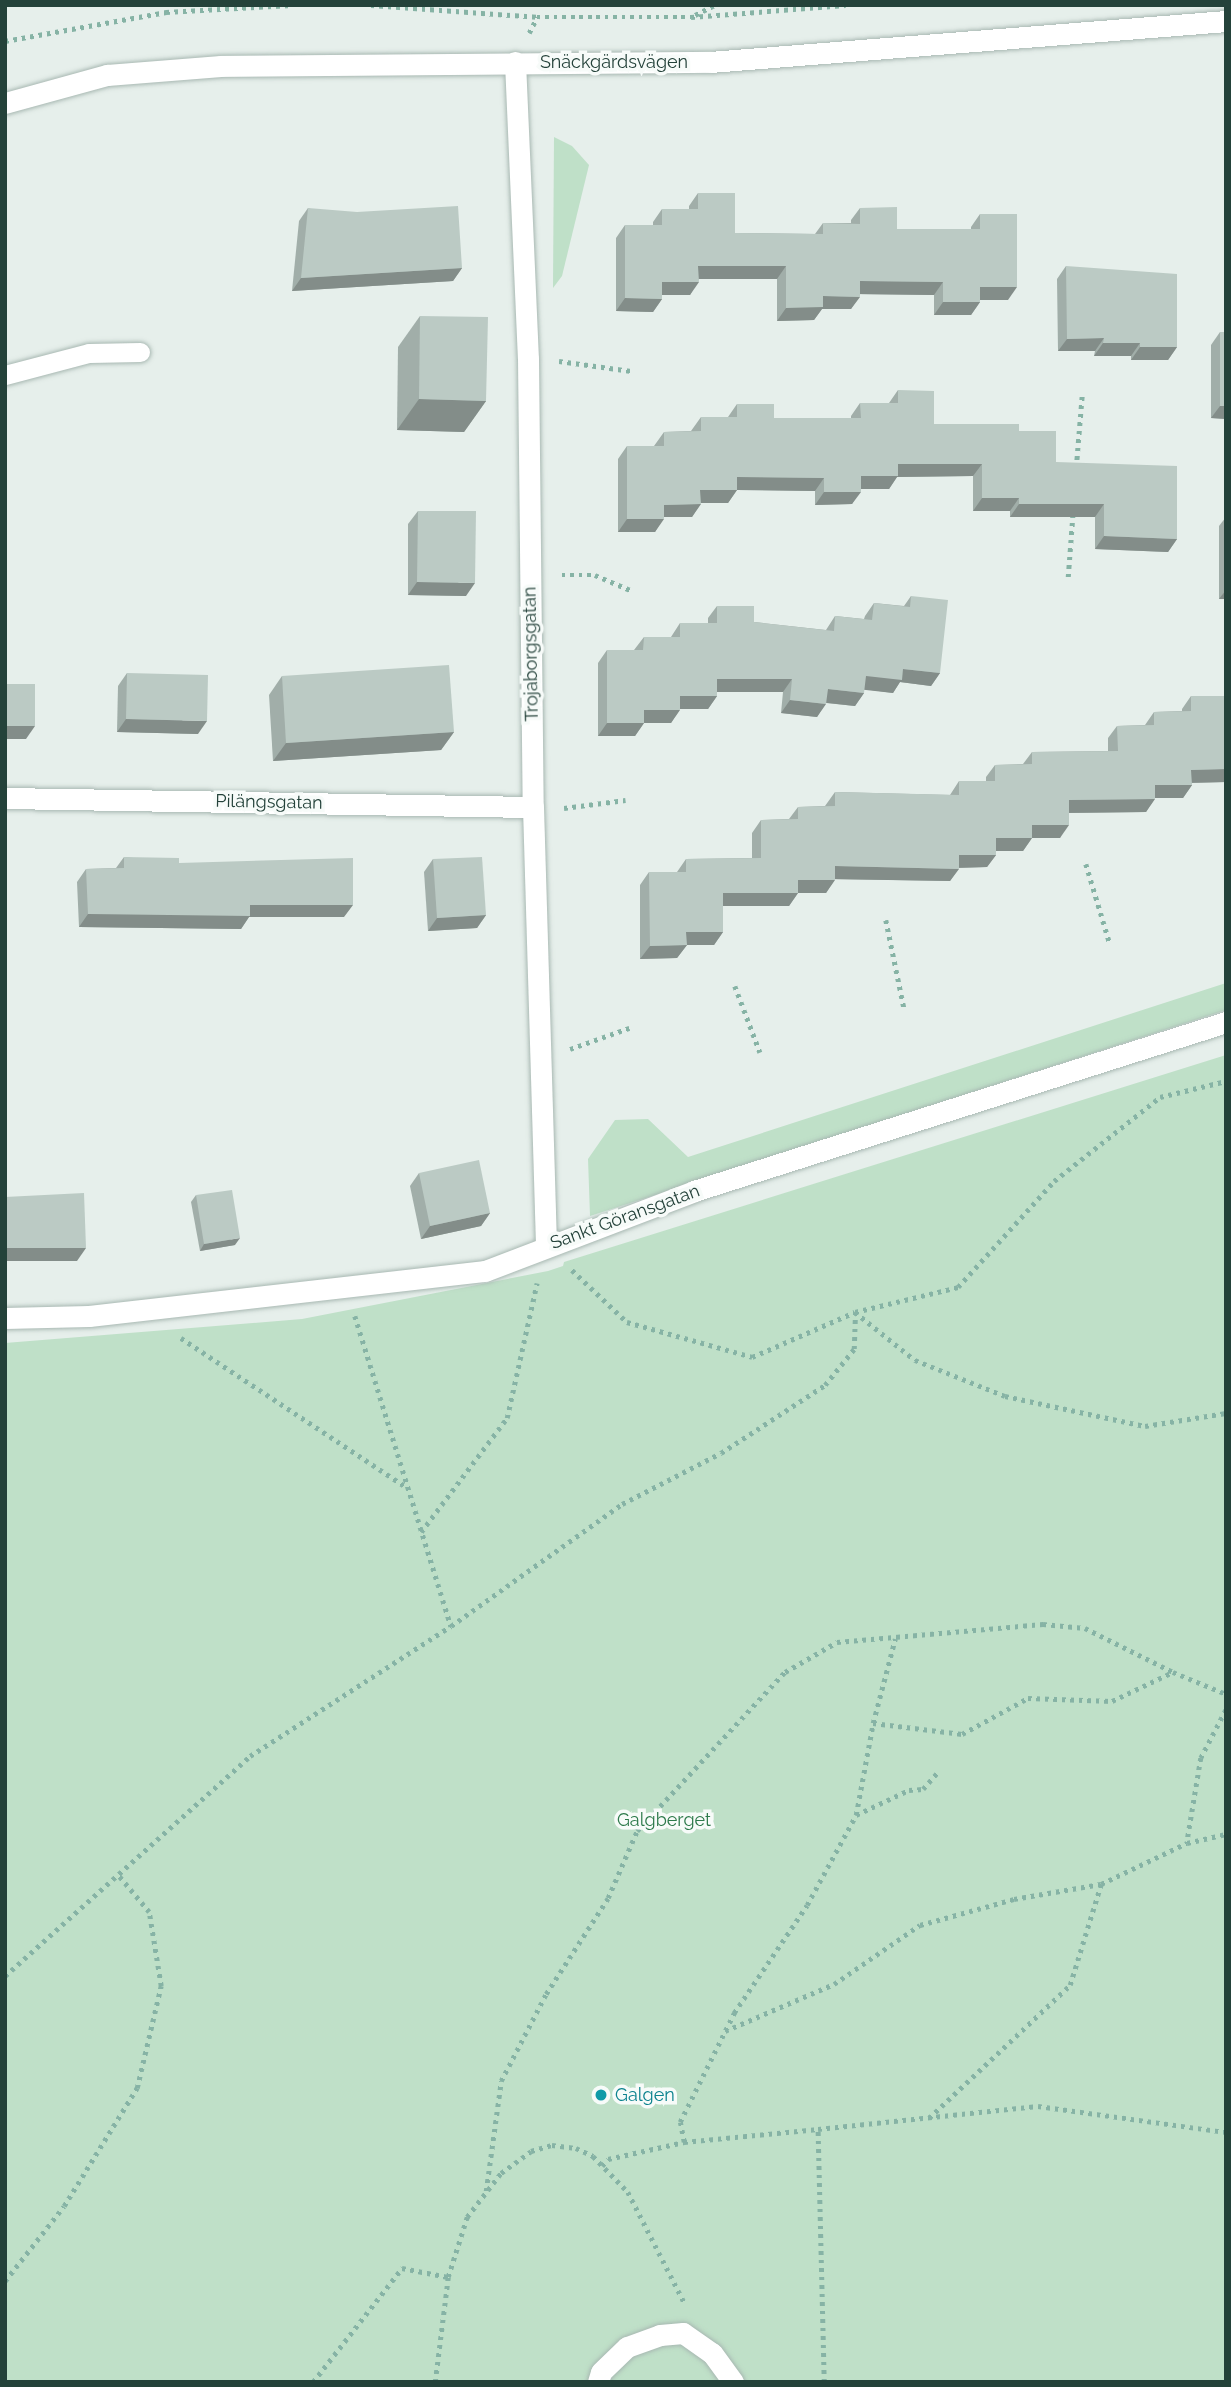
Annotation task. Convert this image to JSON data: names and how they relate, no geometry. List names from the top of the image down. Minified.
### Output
{"streets":{"street":["Snäckgärdsvägen","Trojaborgsgatan","Pilängsgatan","Sankt Göransgatan"]},"crossings":[["Snäckgärdsvägen","Trojaborgsgatan"],["Trojaborgsgatan","Pilängsgatan"],["Trojaborgsgatan","Sankt Göransgatan"]],"parks":["Galgberget"],"places":["Galgen"]}
